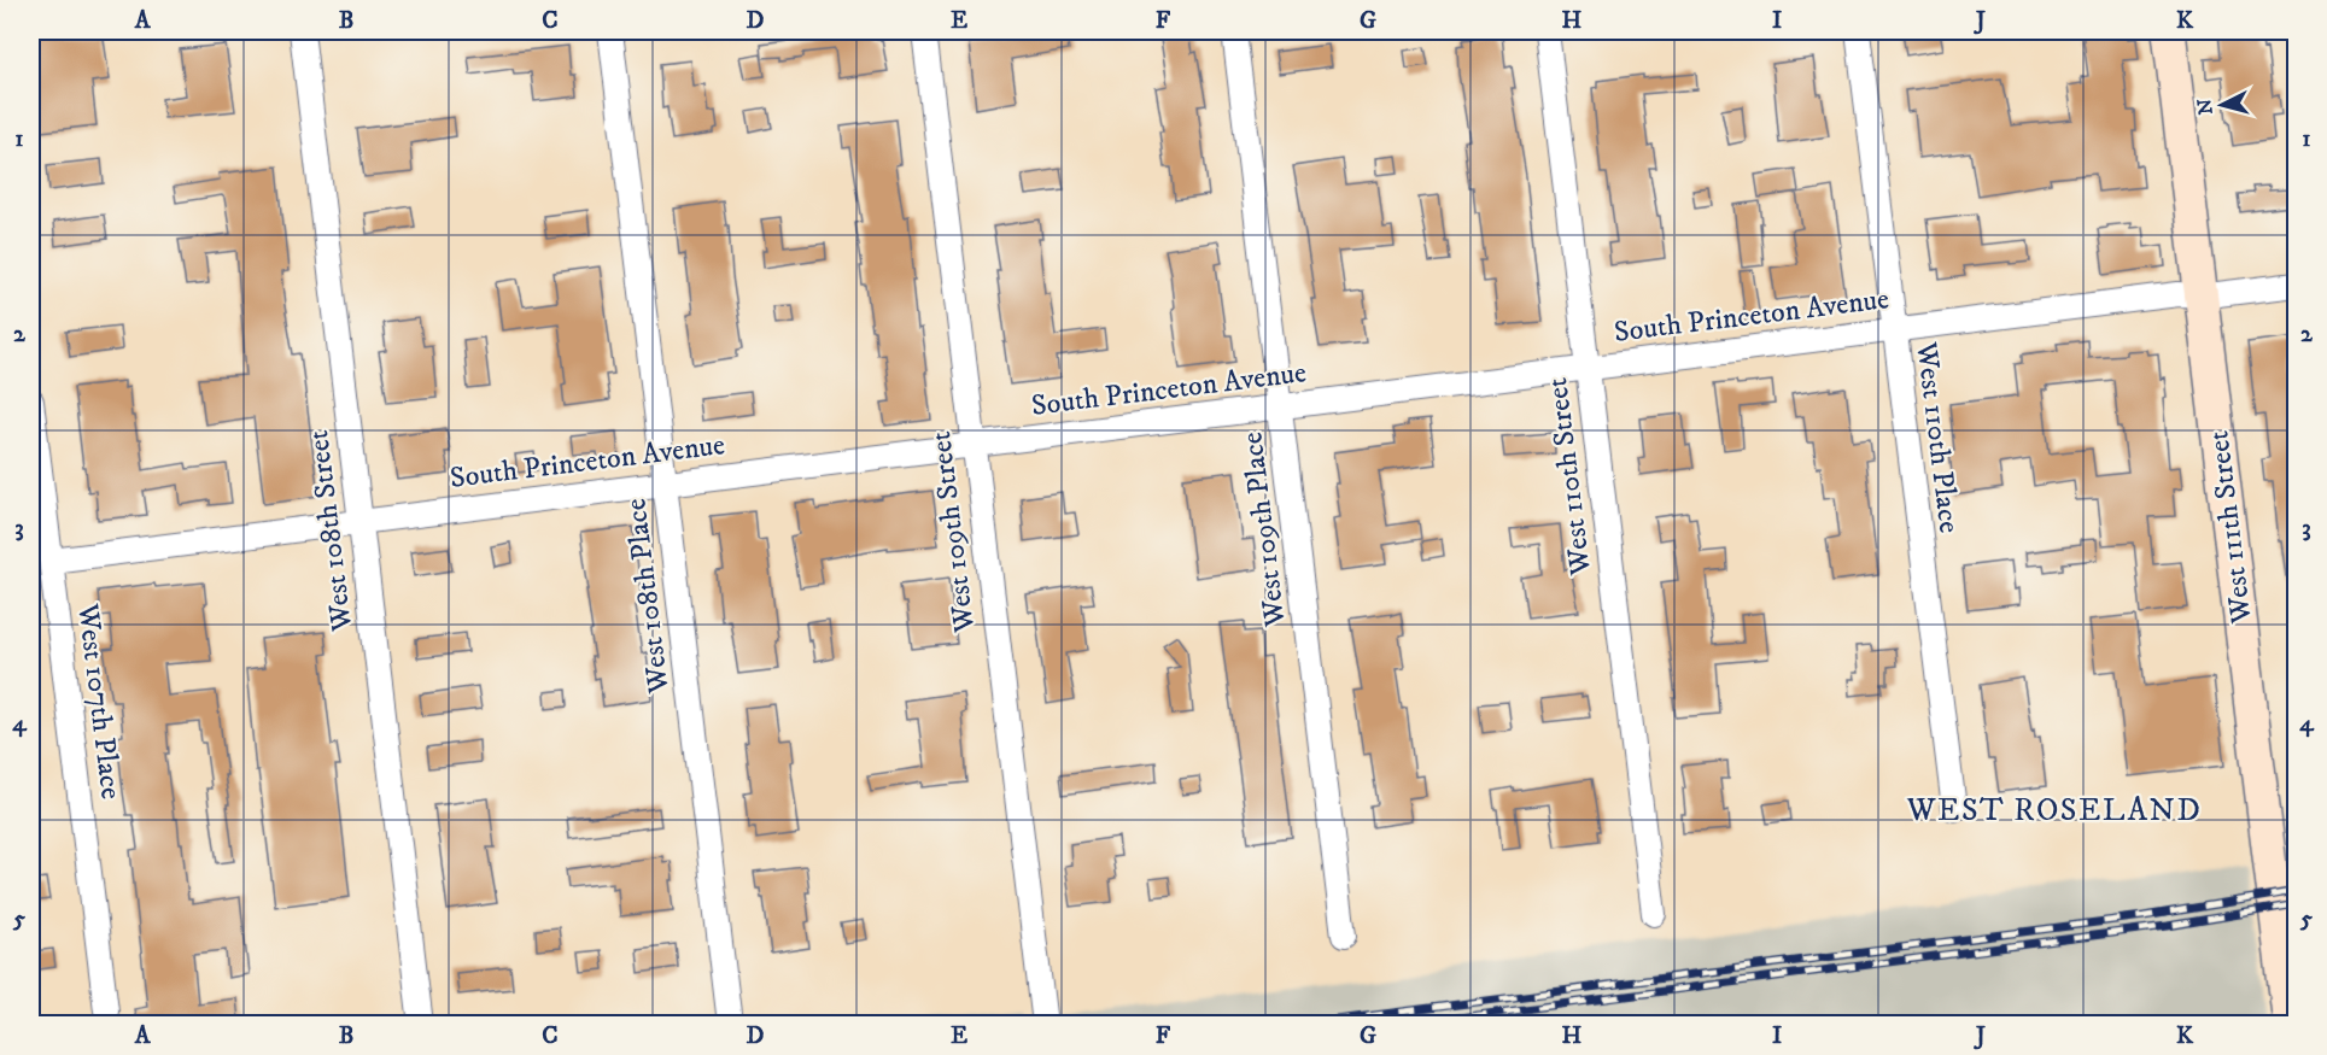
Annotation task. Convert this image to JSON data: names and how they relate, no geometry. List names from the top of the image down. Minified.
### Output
{"streets":{"main road":["West 111th Street"],"street":["South Princeton Avenue","West 110th Place","West 110th Street","West 109th Place","West 108th Street","West 109th Street","West 108th Place","West 107th Place"]},"crossings":[["South Princeton Avenue","West 110th Place"],["South Princeton Avenue","West 110th Street"],["South Princeton Avenue","West 111th Street"],["South Princeton Avenue","West 109th Place"],["South Princeton Avenue","West 108th Street"],["South Princeton Avenue","West 109th Street"],["South Princeton Avenue","West 108th Place"],["South Princeton Avenue","West 107th Place"]],"districts":["WEST ROSELAND"],"north":"left","grid":{"columns":["A","B","C","D","E","F","G","H","I","J","K"],"rows":["1","2","3","4","5"]}}
